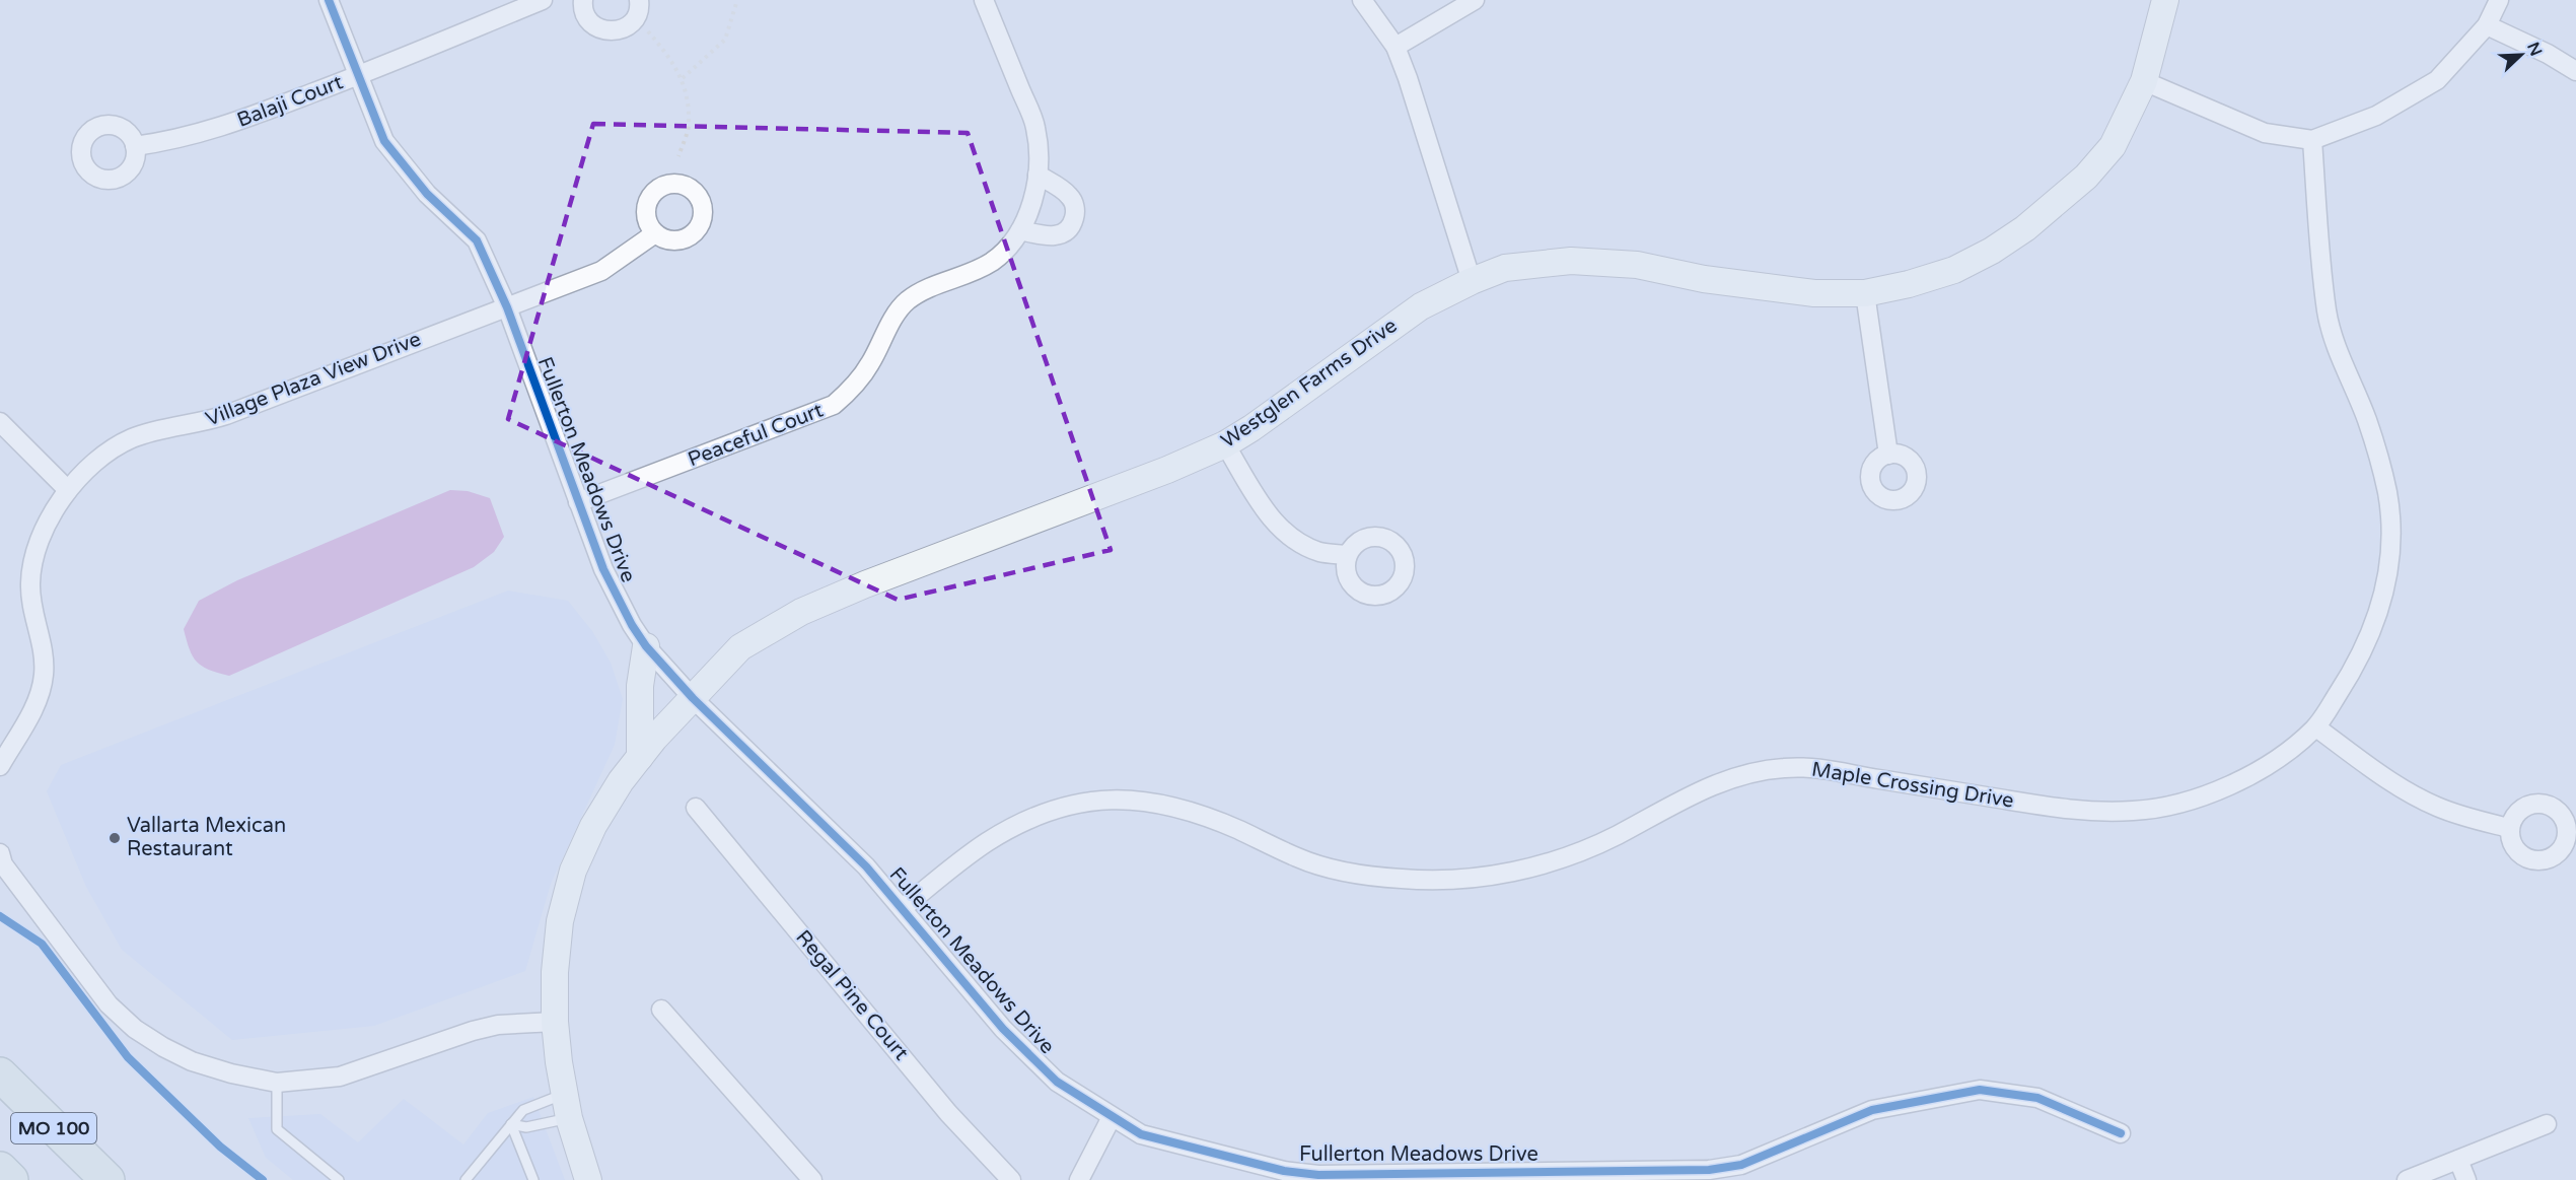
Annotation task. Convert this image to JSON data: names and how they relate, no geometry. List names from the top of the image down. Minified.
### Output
{"streets":{"highway":["MO 100"],"street":["Balaji Court","Village Plaza View Drive","Westglen Farms Drive","Peaceful Court","Fullerton Meadows Drive","Maple Crossing Drive","Regal Pine Court"]},"crossings":[["Balaji Court","Fullerton Meadows Drive"],["Village Plaza View Drive","Fullerton Meadows Drive"],["Westglen Farms Drive","Fullerton Meadows Drive"],["Peaceful Court","Fullerton Meadows Drive"],["Fullerton Meadows Drive","Maple Crossing Drive"]],"places":["Vallarta Mexican Restaurant"],"north":"top right"}
